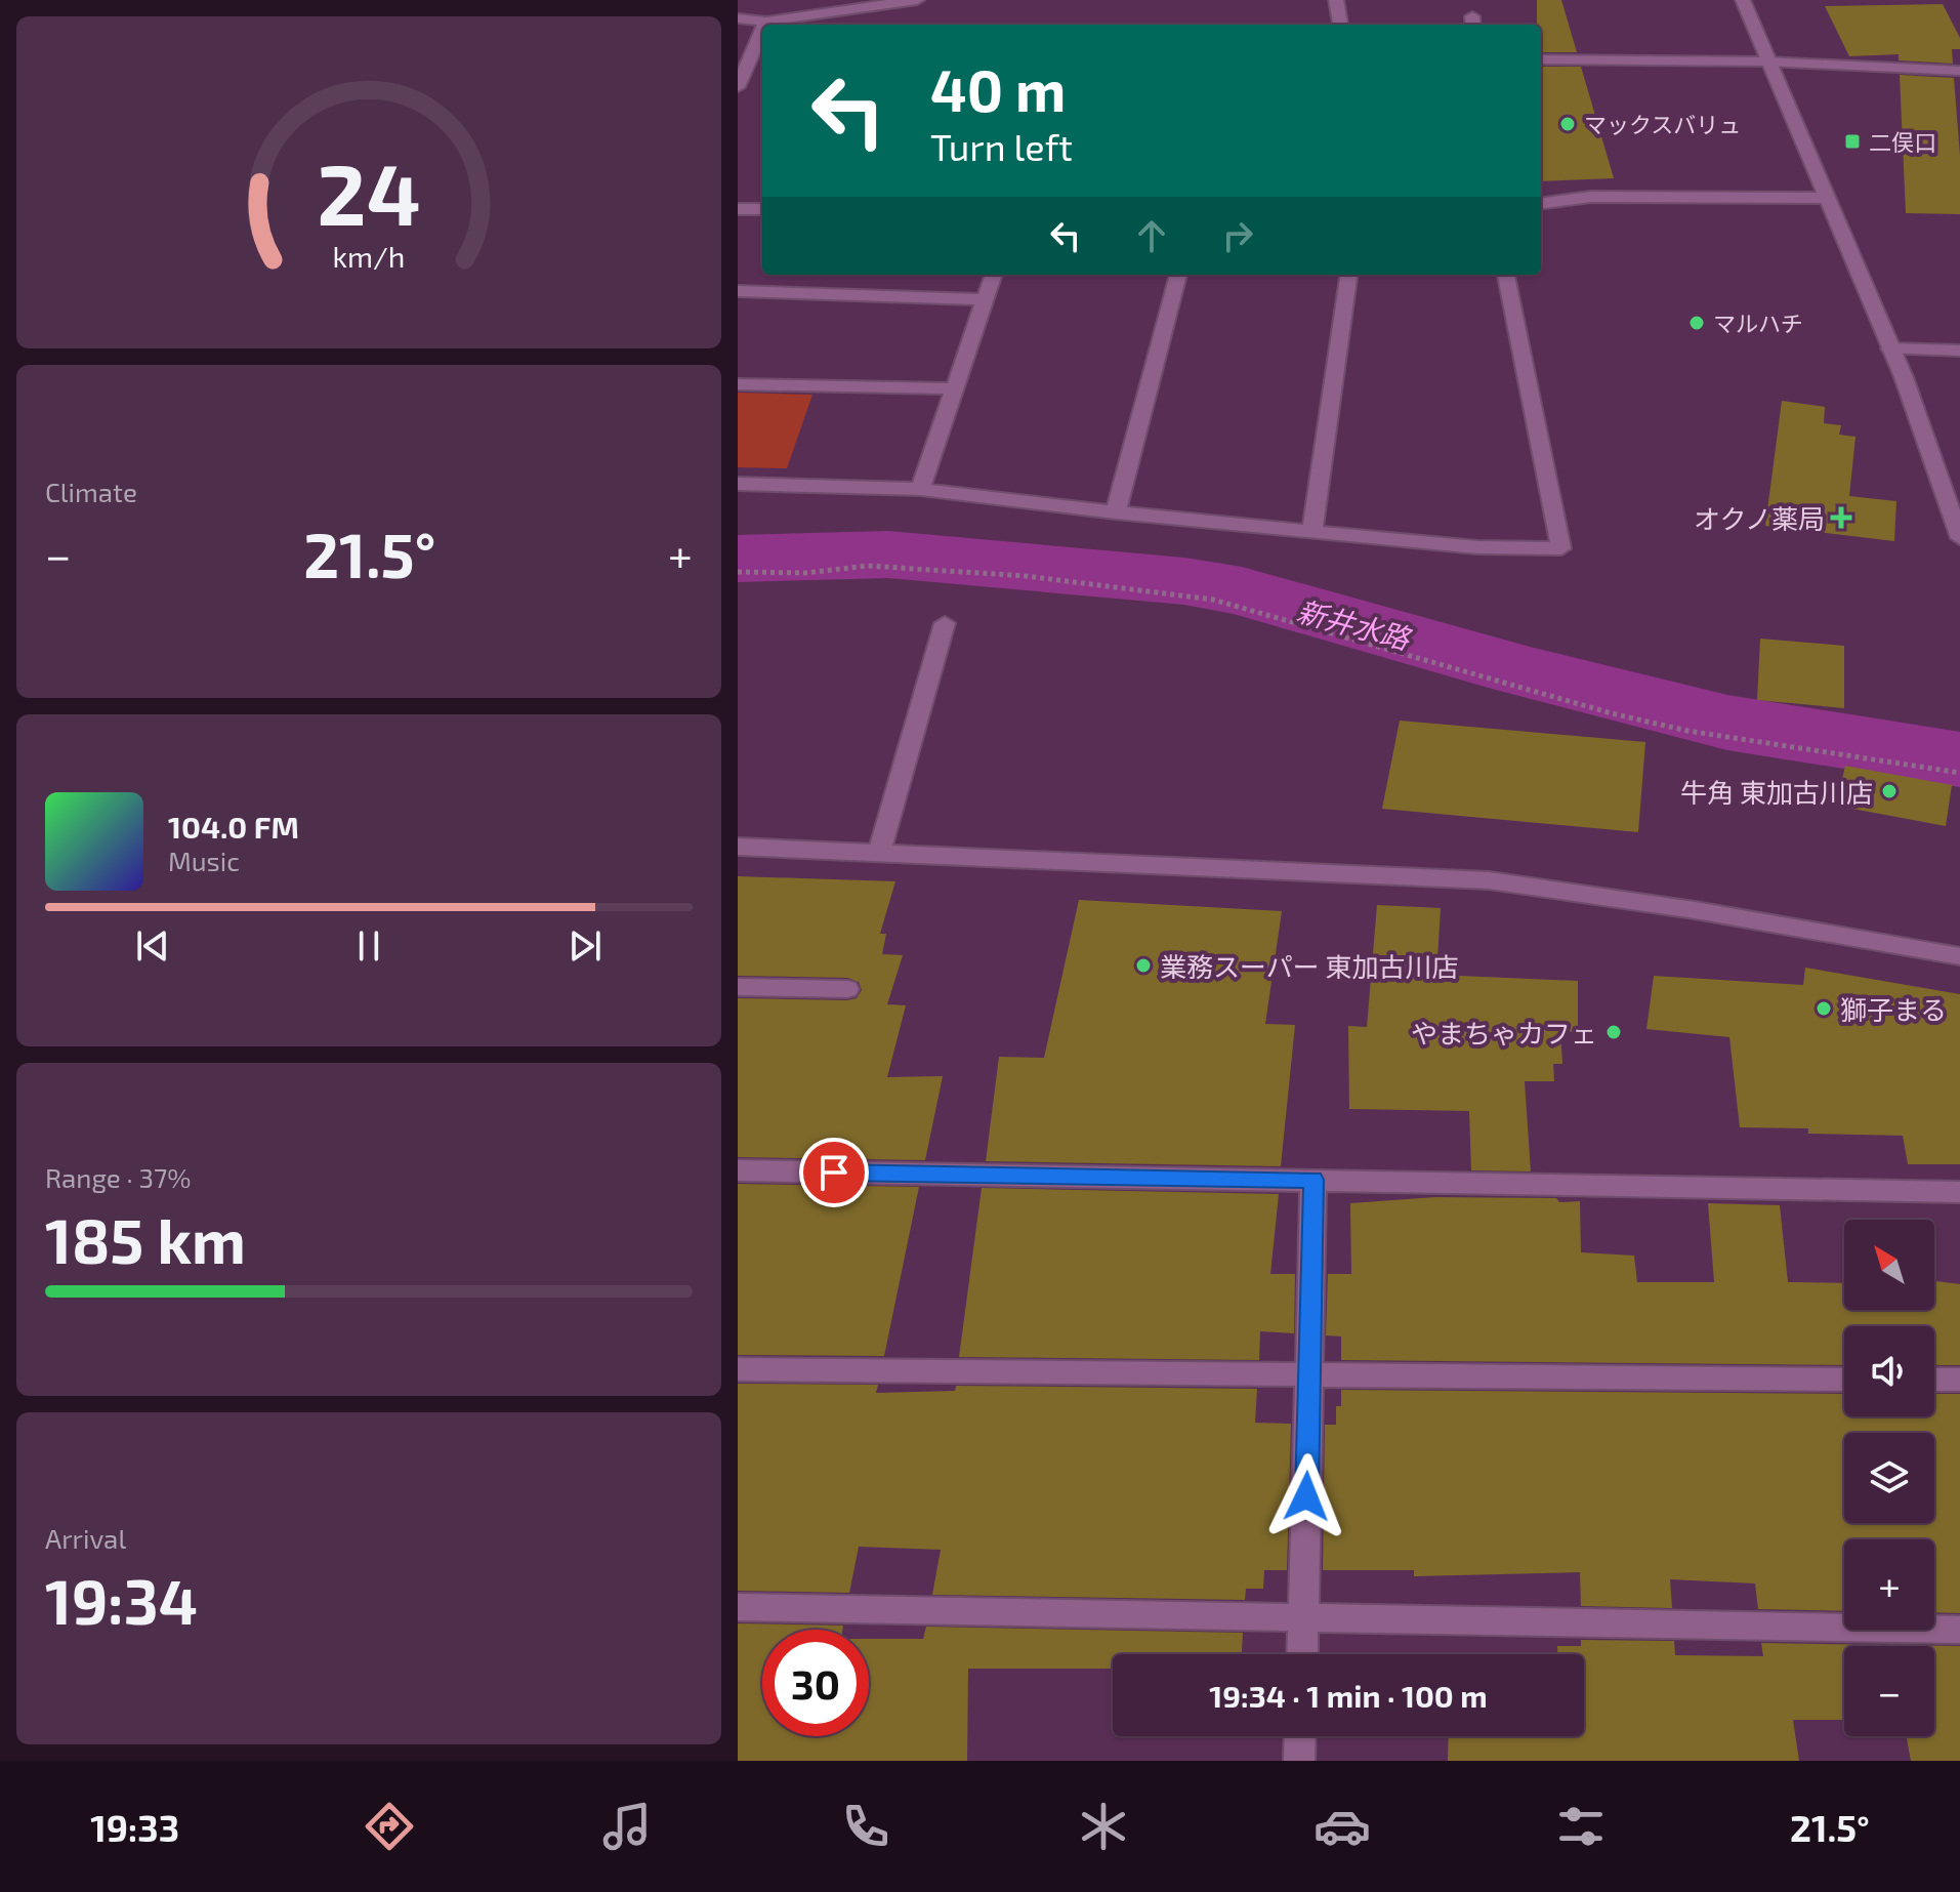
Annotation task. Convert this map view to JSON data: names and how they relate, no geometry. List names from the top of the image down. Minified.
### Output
{"water":["新井水路"],"places":{"other":["マックスバリュ","マルハチ","牛角 東加古川店","業務スーパー 東加古川店","獅子まる","やまちゃカフェ"],"transit":["二俣口"],"health":["オクノ薬局"]},"north":"top left","page":{"turn":["40 m","Turn left"],"tile":["Climate",["Range · 37%","185 km"],["Arrival","19:34"]],"heat":["−","21.5°","+"],"song":["104.0 FM","Music"],"map_buttons":["+","−"],"limit":"30","trip":"19:34 · 1 min · 100 m","tabs":["19:33","21.5°"],"gauge":["24","km/h"]}}
